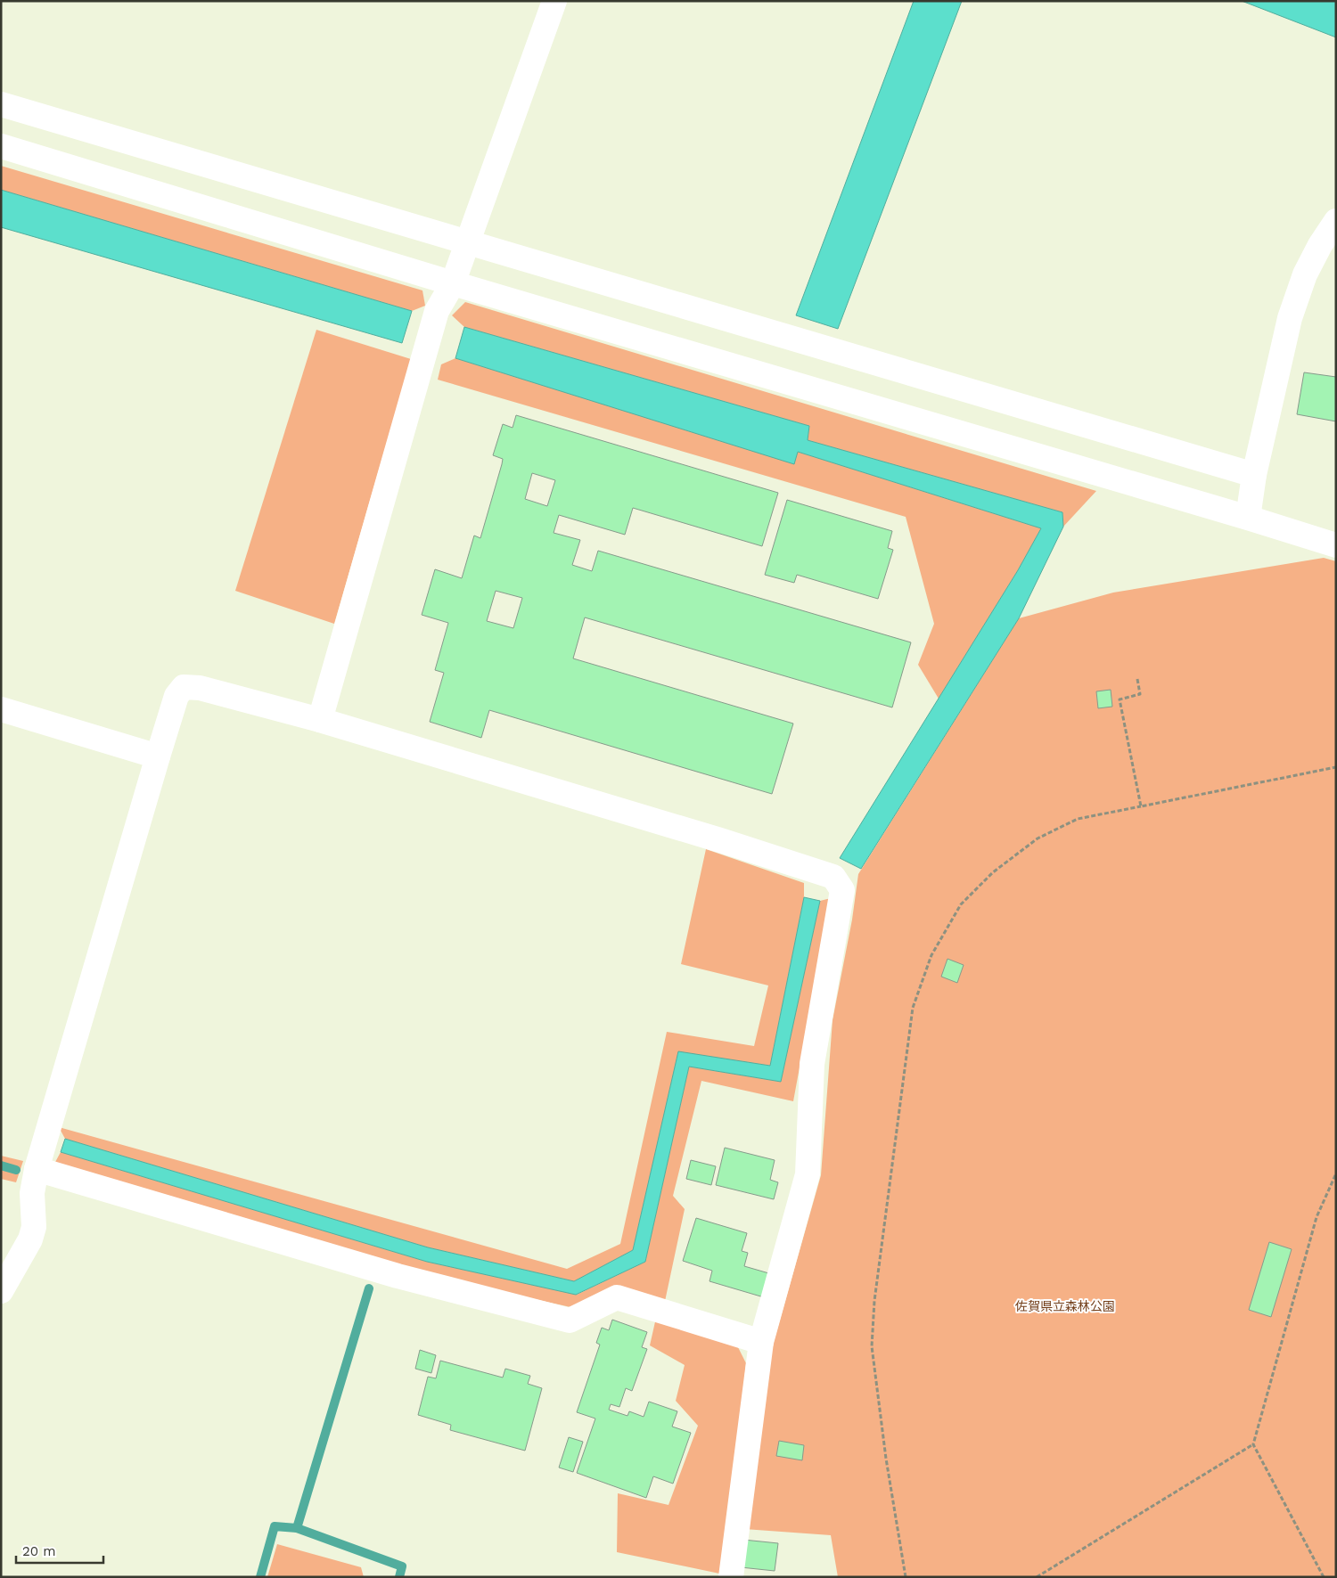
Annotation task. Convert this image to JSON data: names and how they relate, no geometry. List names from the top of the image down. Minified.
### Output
{"parks":["佐賀県立森林公園"],"scale_bar":"20 m"}
